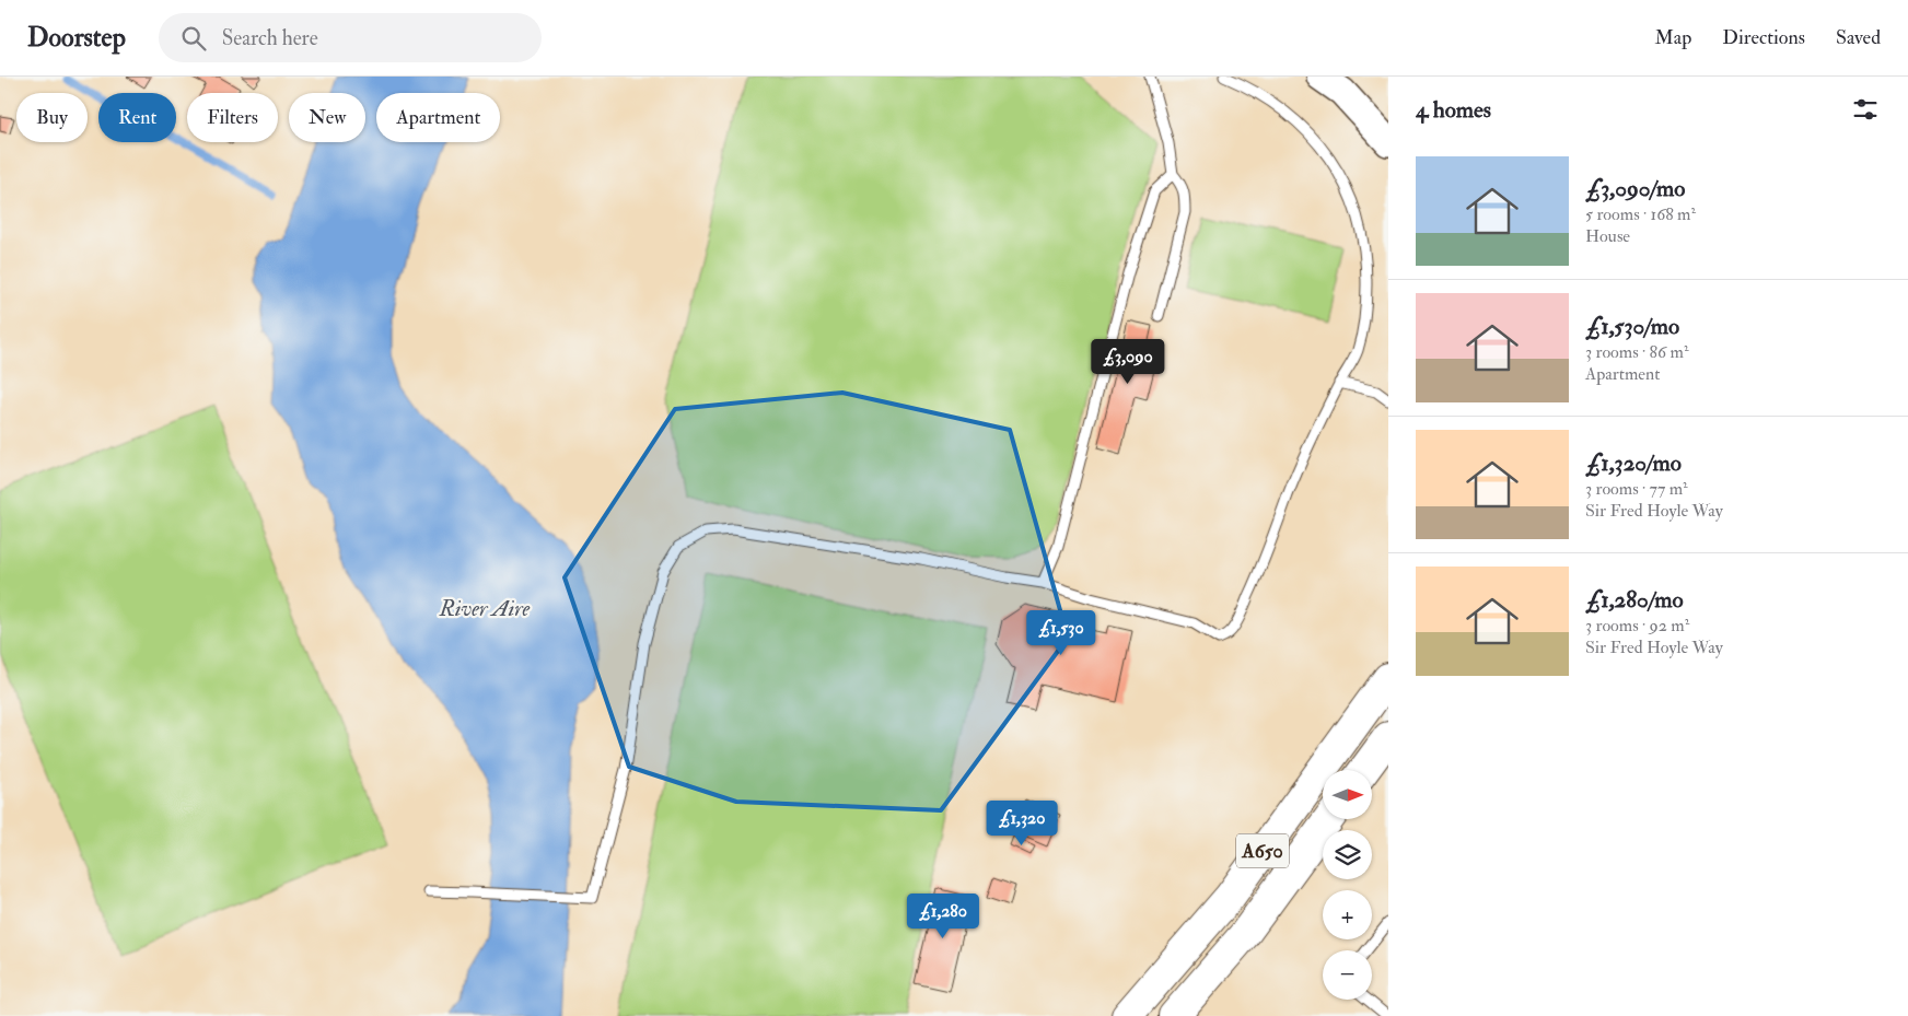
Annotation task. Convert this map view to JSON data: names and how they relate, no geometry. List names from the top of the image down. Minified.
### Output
{"streets":{"highway":["A650"]},"water":["River Aire"],"north":"right","page":{"header":"Doorstep","search":"Search here","nav":["Map","Directions","Saved"],"heading":"4 homes","chip":["Buy","Rent","Filters","New","Apartment"],"list":[{"name":"£3,090/mo","note":"5 rooms · 168 m² · House"},{"name":"£1,530/mo","note":"3 rooms · 86 m² · Apartment"},{"name":"£1,320/mo","note":"3 rooms · 77 m² · Sir Fred Hoyle Way"},{"name":"£1,280/mo","note":"3 rooms · 92 m² · Sir Fred Hoyle Way"}],"price":["£3,090","£1,530","£1,320","£1,280"],"map_buttons":["+","−"]}}
